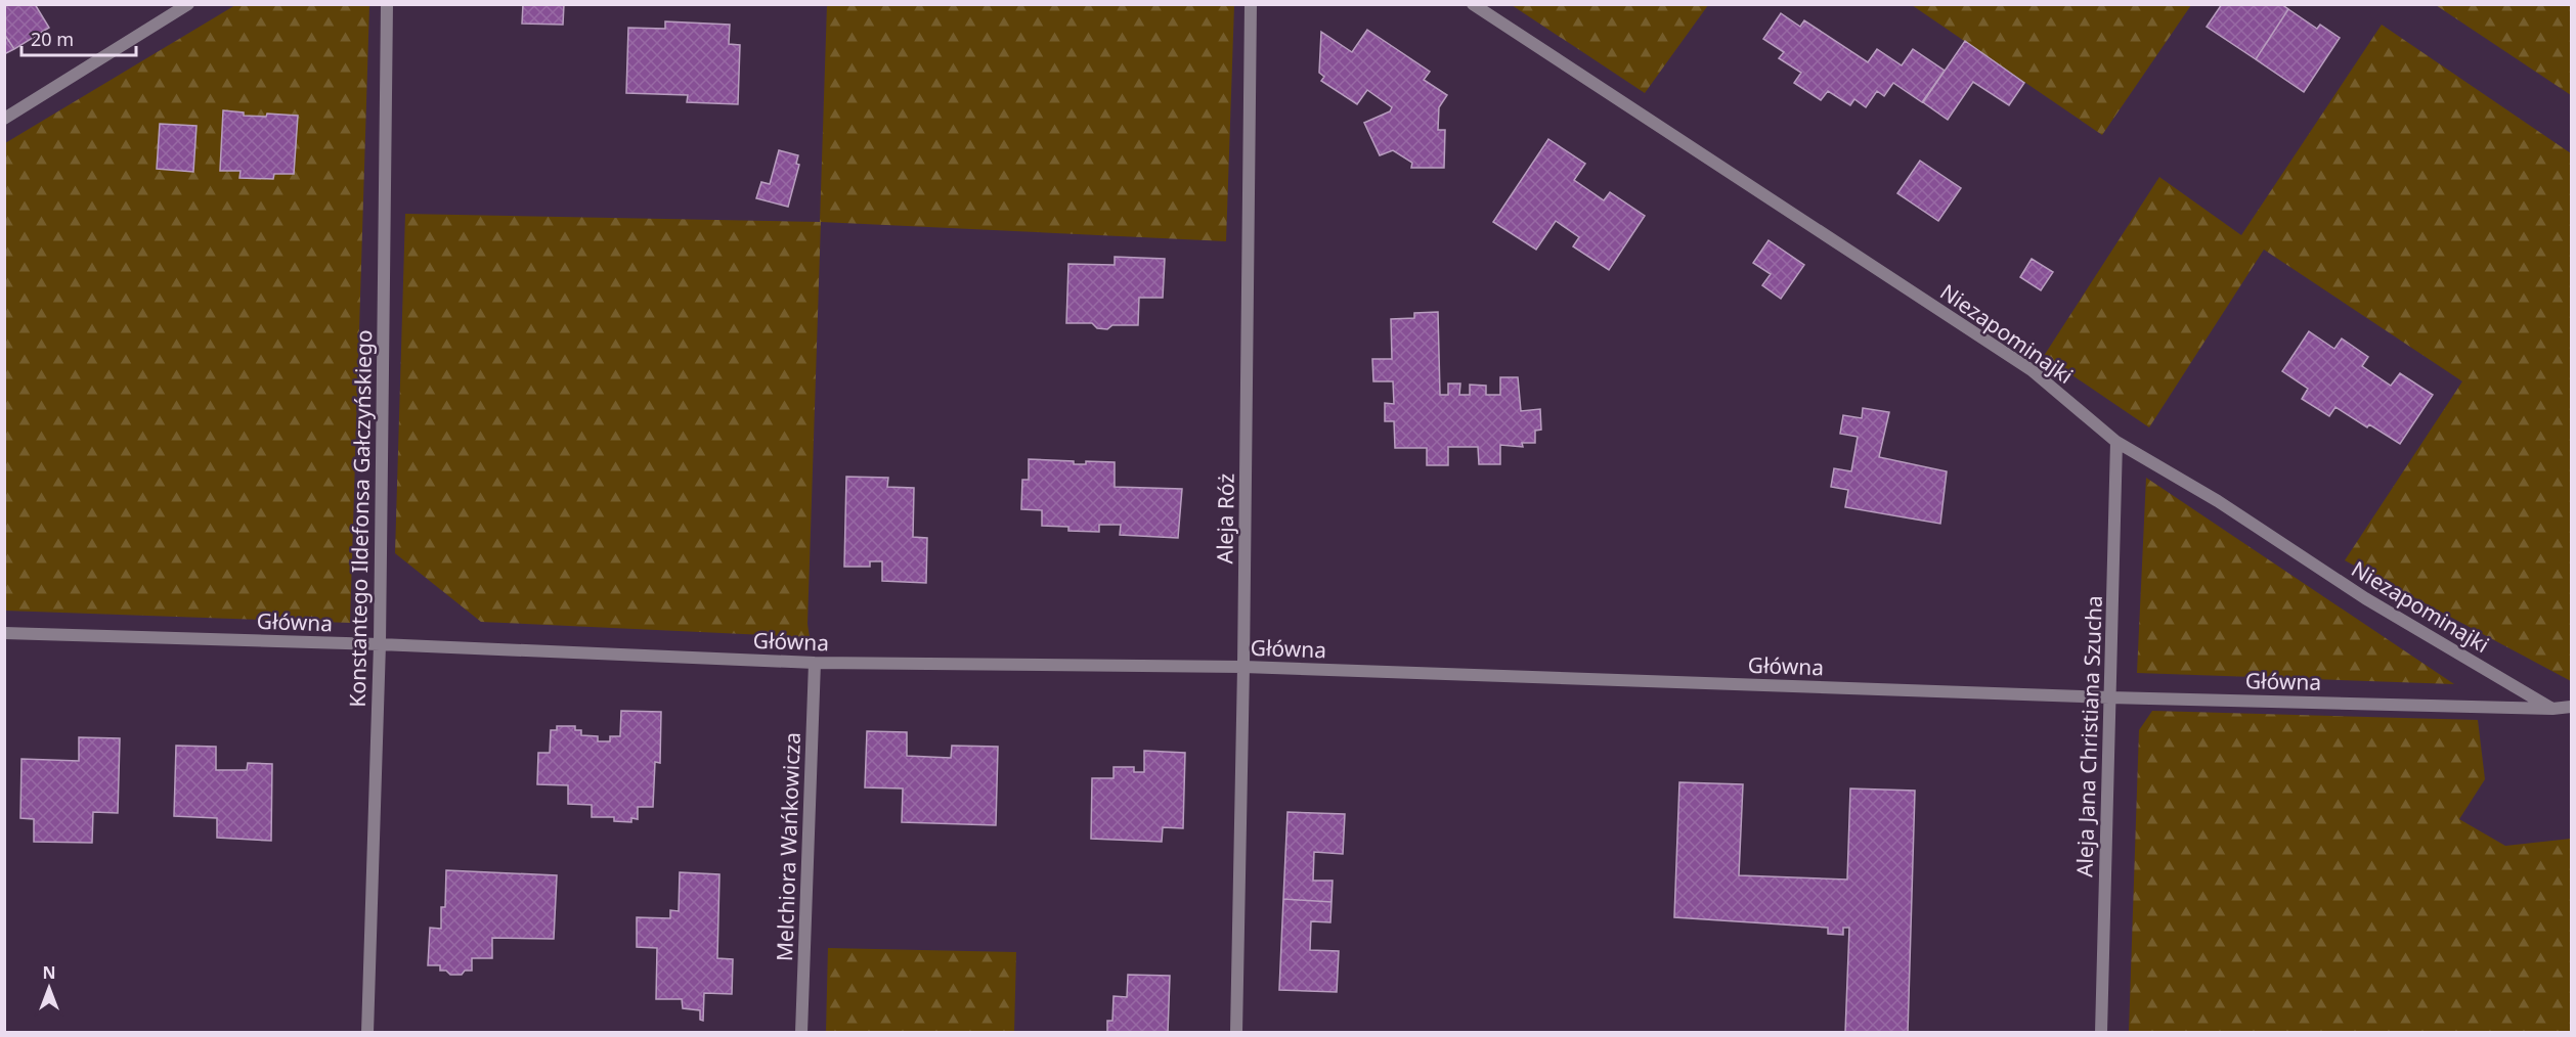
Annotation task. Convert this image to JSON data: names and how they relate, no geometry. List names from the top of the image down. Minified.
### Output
{"streets":{"street":["Niezapominajki","Konstantego Ildefonsa Gałczyńskiego","Aleja Róż","Główna","Aleja Jana Christiana Szucha","Melchiora Wańkowicza"]},"crossings":[["Niezapominajki","Główna"],["Niezapominajki","Aleja Jana Christiana Szucha"],["Konstantego Ildefonsa Gałczyńskiego","Główna"],["Aleja Róż","Główna"],["Główna","Aleja Jana Christiana Szucha"],["Główna","Melchiora Wańkowicza"]],"scale_bar":"20 m","north":"top"}
